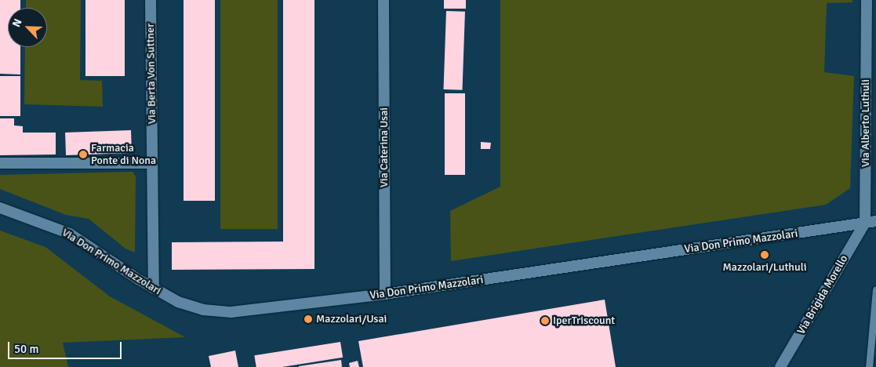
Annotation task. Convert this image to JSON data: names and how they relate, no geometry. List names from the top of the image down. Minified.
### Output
{"streets":{"street":["Via Berta Von Suttner","Via Alberto Luthuli","Via Caterina Usai","Via Don Primo Mazzolari","Via Brigida Morello"]},"crossings":[["Via Berta Von Suttner","Via Don Primo Mazzolari"],["Via Alberto Luthuli","Via Don Primo Mazzolari"],["Via Alberto Luthuli","Via Brigida Morello"],["Via Caterina Usai","Via Don Primo Mazzolari"],["Via Don Primo Mazzolari","Via Brigida Morello"]],"places":["Farmacia Ponte di Nona","Mazzolari/Luthuli","Mazzolari/Usai","IperTriscount"],"scale_bar":"50 m","north":"top left"}
